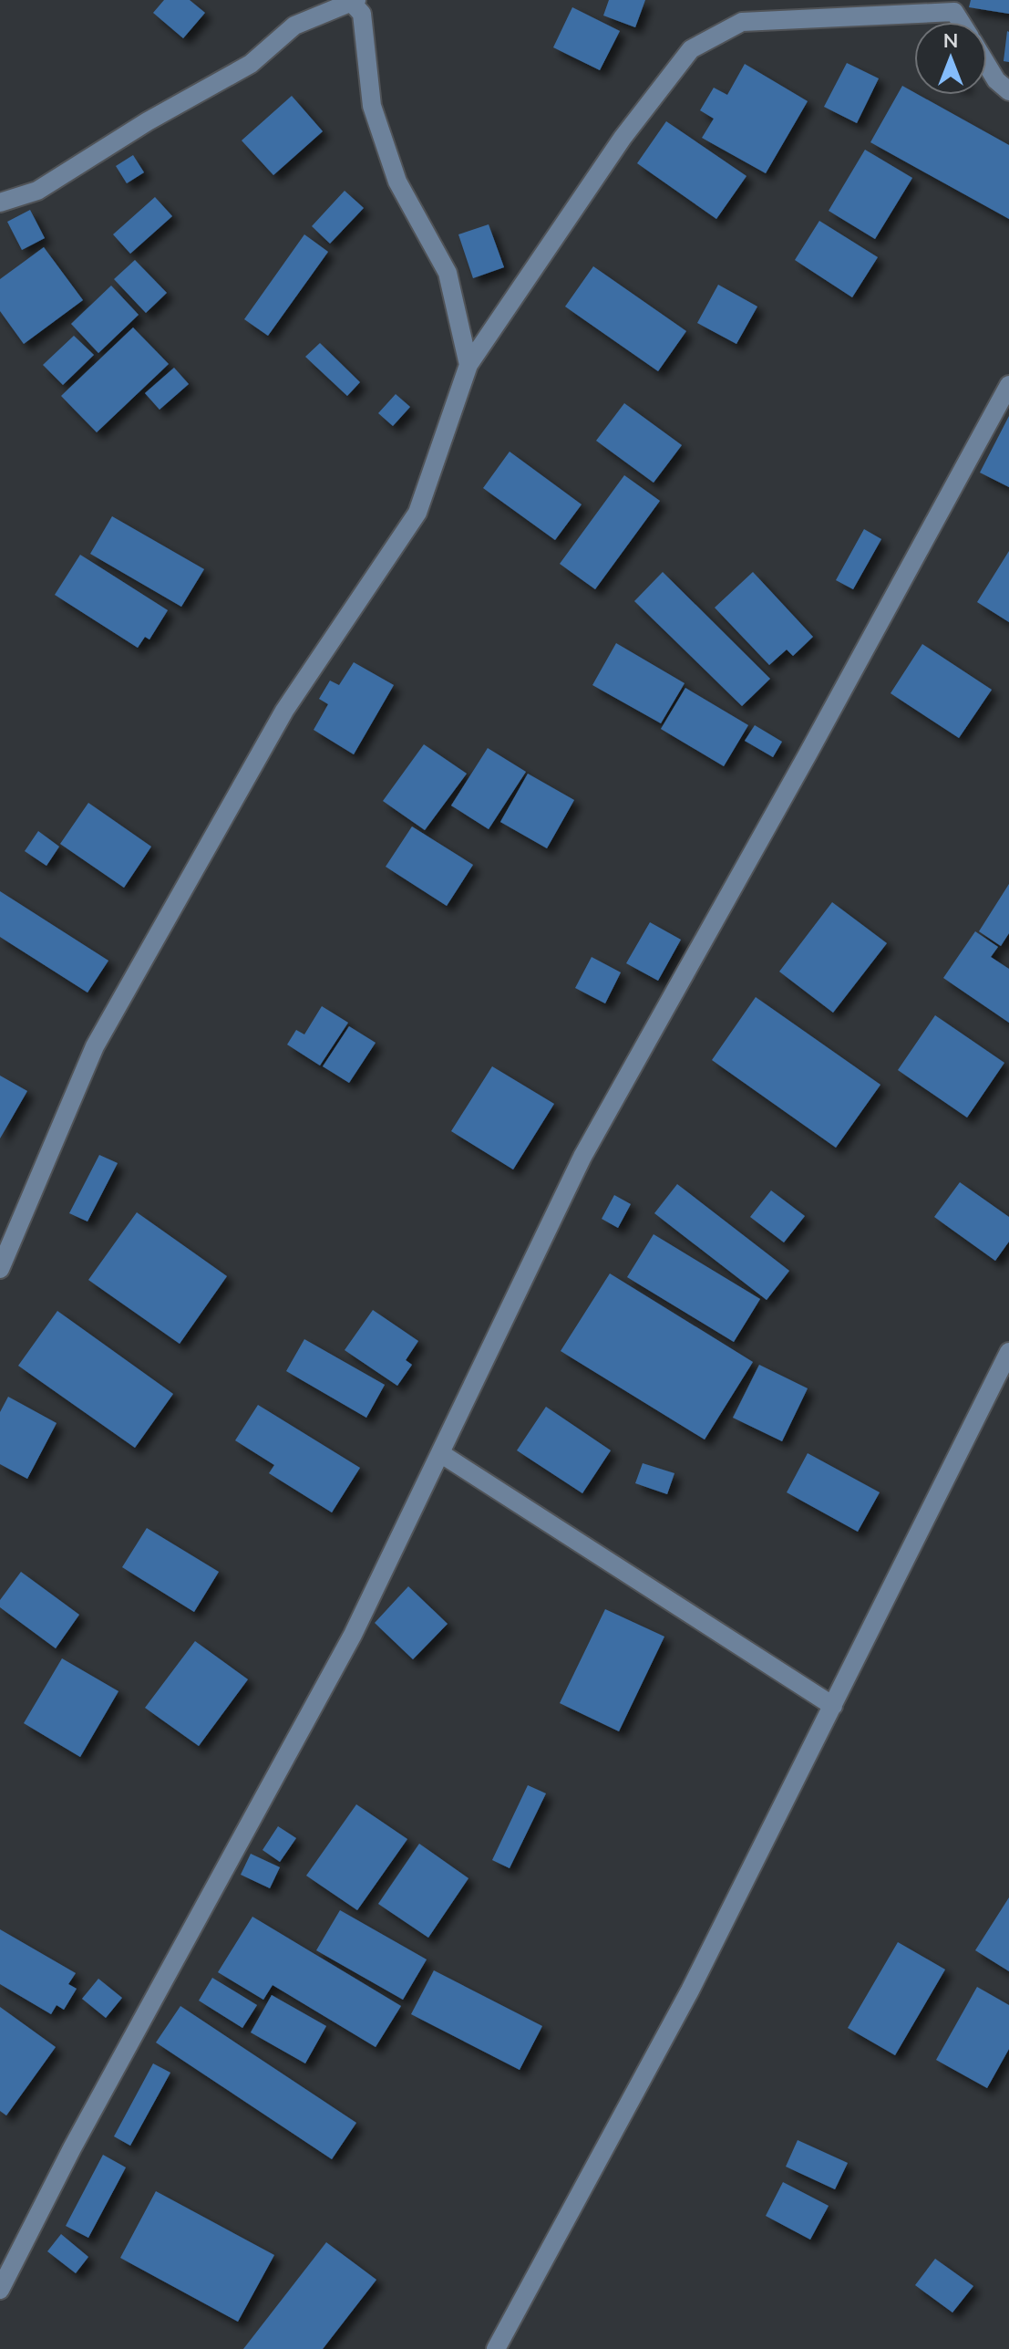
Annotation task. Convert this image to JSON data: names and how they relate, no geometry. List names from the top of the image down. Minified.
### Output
{"north":"top"}
